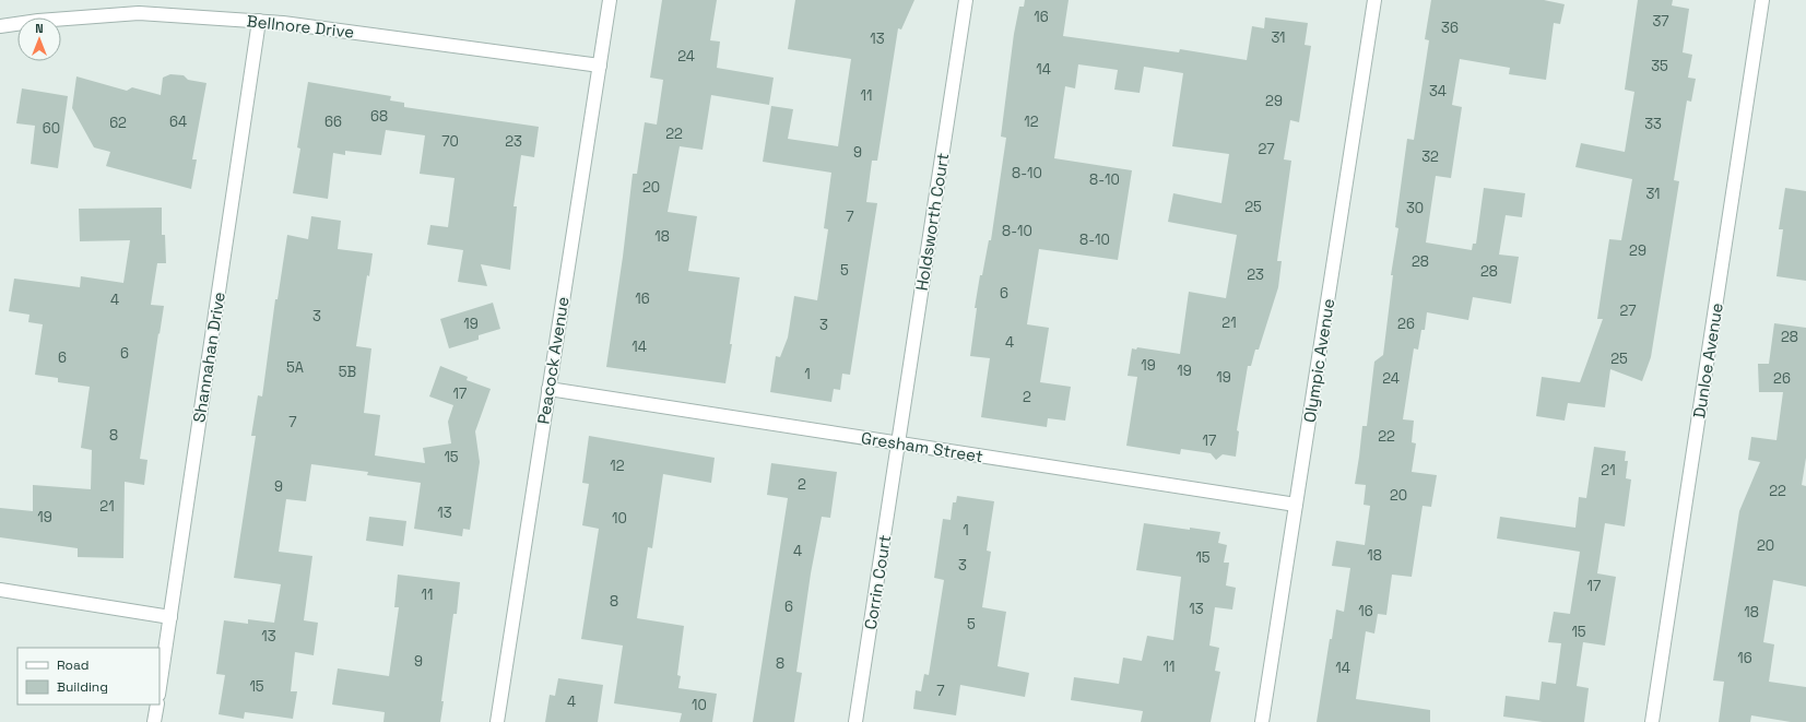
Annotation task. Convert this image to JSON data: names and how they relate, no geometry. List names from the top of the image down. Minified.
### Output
{"streets":{"street":["Bellnore Drive","Holdsworth Court","Shannahan Drive","Peacock Avenue","Olympic Avenue","Dunloe Avenue","Gresham Street","Corrin Court"]},"crossings":[["Bellnore Drive","Shannahan Drive"],["Bellnore Drive","Peacock Avenue"],["Holdsworth Court","Gresham Street"],["Holdsworth Court","Corrin Court"],["Peacock Avenue","Gresham Street"],["Olympic Avenue","Gresham Street"],["Gresham Street","Corrin Court"]],"house_numbers":["16","37","36","31","13","24","35","14","34","11","29","68","64","66","12","62","33","60","22","70","23","27","9","32","8-10","8-10","20","31","25","30","7","8-10","18","8-10","29","28","5","28","23","6","16","4","27","3","21","19","26","3","28","4","14","6","6","25","19","5A","19","5B","1","19","24","26","17","2","7","8","22","17","15","12","21","2","9","22","20","21","13","19","10","1","20","4","18","15","3","17","11","8","6","13","16","18","5","15","13","16","9","8","11","14","15","7","4","10"],"legend":["Road","Building"],"north":"top"}
